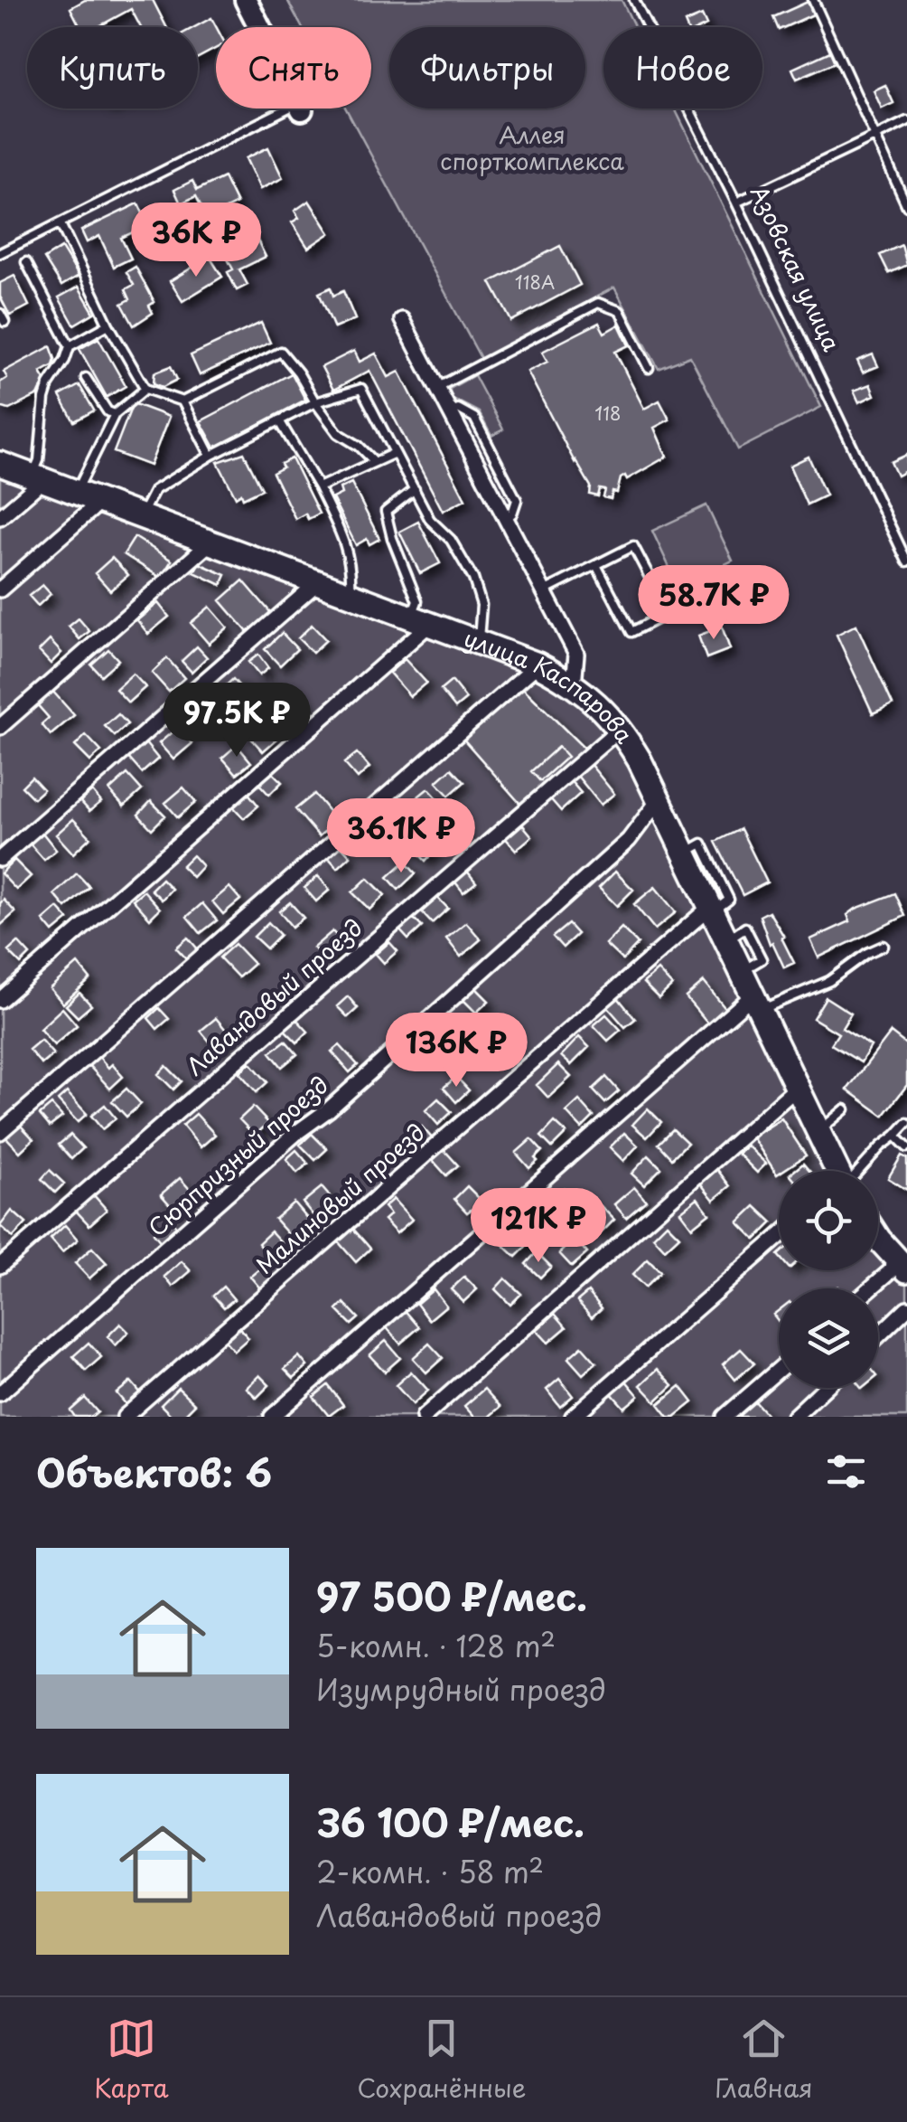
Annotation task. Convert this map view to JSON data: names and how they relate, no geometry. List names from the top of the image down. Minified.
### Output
{"streets":{"main road":["улица Каспарова"],"street":["Лавандовый проезд","Сюрпризный проезд","Малиновый проезд"],"lane":["Азовская улица"]},"crossings":[["улица Каспарова","Лавандовый проезд"],["улица Каспарова","Сюрпризный проезд"],["улица Каспарова","Малиновый проезд"]],"parks":["Аллея спорткомплекса"],"house_numbers":["118А","118"],"page":{"chip":["Купить","Снять","Фильтры","Новое"],"price":["36K ₽","58.7K ₽","97.5K ₽","36.1K ₽","136K ₽","121K ₽"],"heading":"Объектов: 6","list":[{"name":"97 500 ₽/мес.","note":"5-комн. · 128 m² · Изумрудный проезд"},{"name":"36 100 ₽/мес.","note":"2-комн. · 58 m² · Лавандовый проезд"}],"tabs":["Карта","Сохранённые","Главная"]}}
